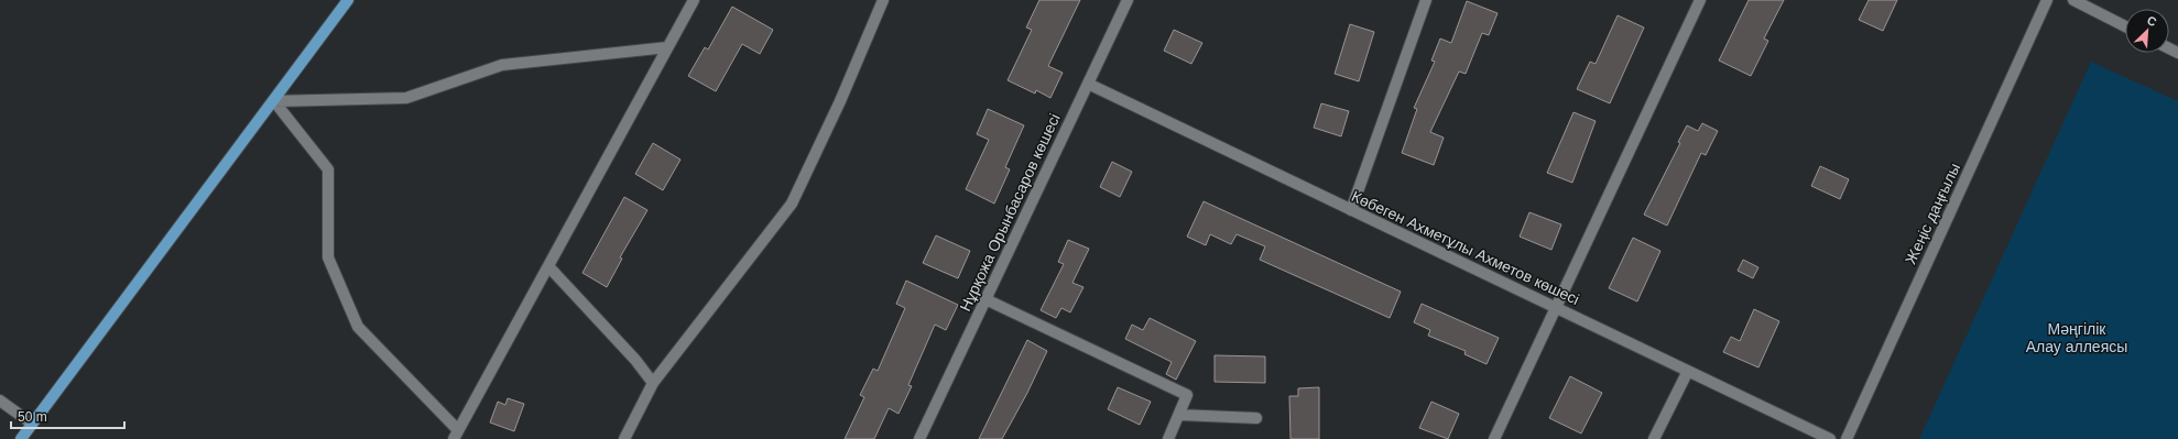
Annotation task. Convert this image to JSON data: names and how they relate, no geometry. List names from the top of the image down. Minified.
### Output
{"streets":{"street":["Нұрқожа Орынбасаров көшесі","Жеңіс даңғылы","Көбеген Ахметұлы Ахметов көшесі"]},"crossings":[["Нұрқожа Орынбасаров көшесі","Көбеген Ахметұлы Ахметов көшесі"]],"parks":["Мәңгілік Алау аллеясы"],"scale_bar":"50 m","north":"top right"}
